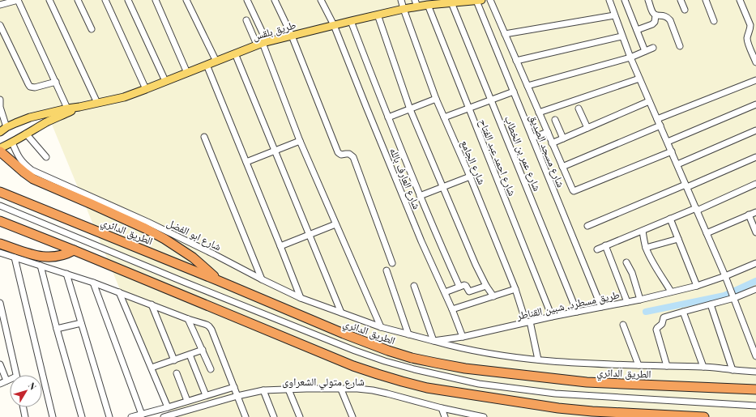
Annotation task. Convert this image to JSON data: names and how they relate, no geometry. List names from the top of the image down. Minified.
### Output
{"streets":{"highway":["الطريق الدائري"],"main road":["طريق بلقس"],"street":["شارع مسجد الصديق","شارع عمر بن الخطاب","شارع احمد عبد الفتاح","شارع الجامع","شارع العارف بالله","شارع ابو الفضل","طريق مسطرد, شبين القناطر","شارع متولي الشعراوى"]},"crossings":[["طريق بلقس","شارع مسجد الصديق"],["طريق بلقس","شارع عمر بن الخطاب"],["طريق بلقس","شارع احمد عبد الفتاح"],["طريق بلقس","شارع الجامع"],["طريق بلقس","شارع العارف بالله"],["شارع مسجد الصديق","طريق مسطرد, شبين القناطر"],["شارع عمر بن الخطاب","طريق مسطرد, شبين القناطر"],["شارع احمد عبد الفتاح","طريق مسطرد, شبين القناطر"],["شارع الجامع","طريق مسطرد, شبين القناطر"],["شارع العارف بالله","طريق مسطرد, شبين القناطر"],["شارع ابو الفضل","طريق مسطرد, شبين القناطر"]],"north":"top right"}
